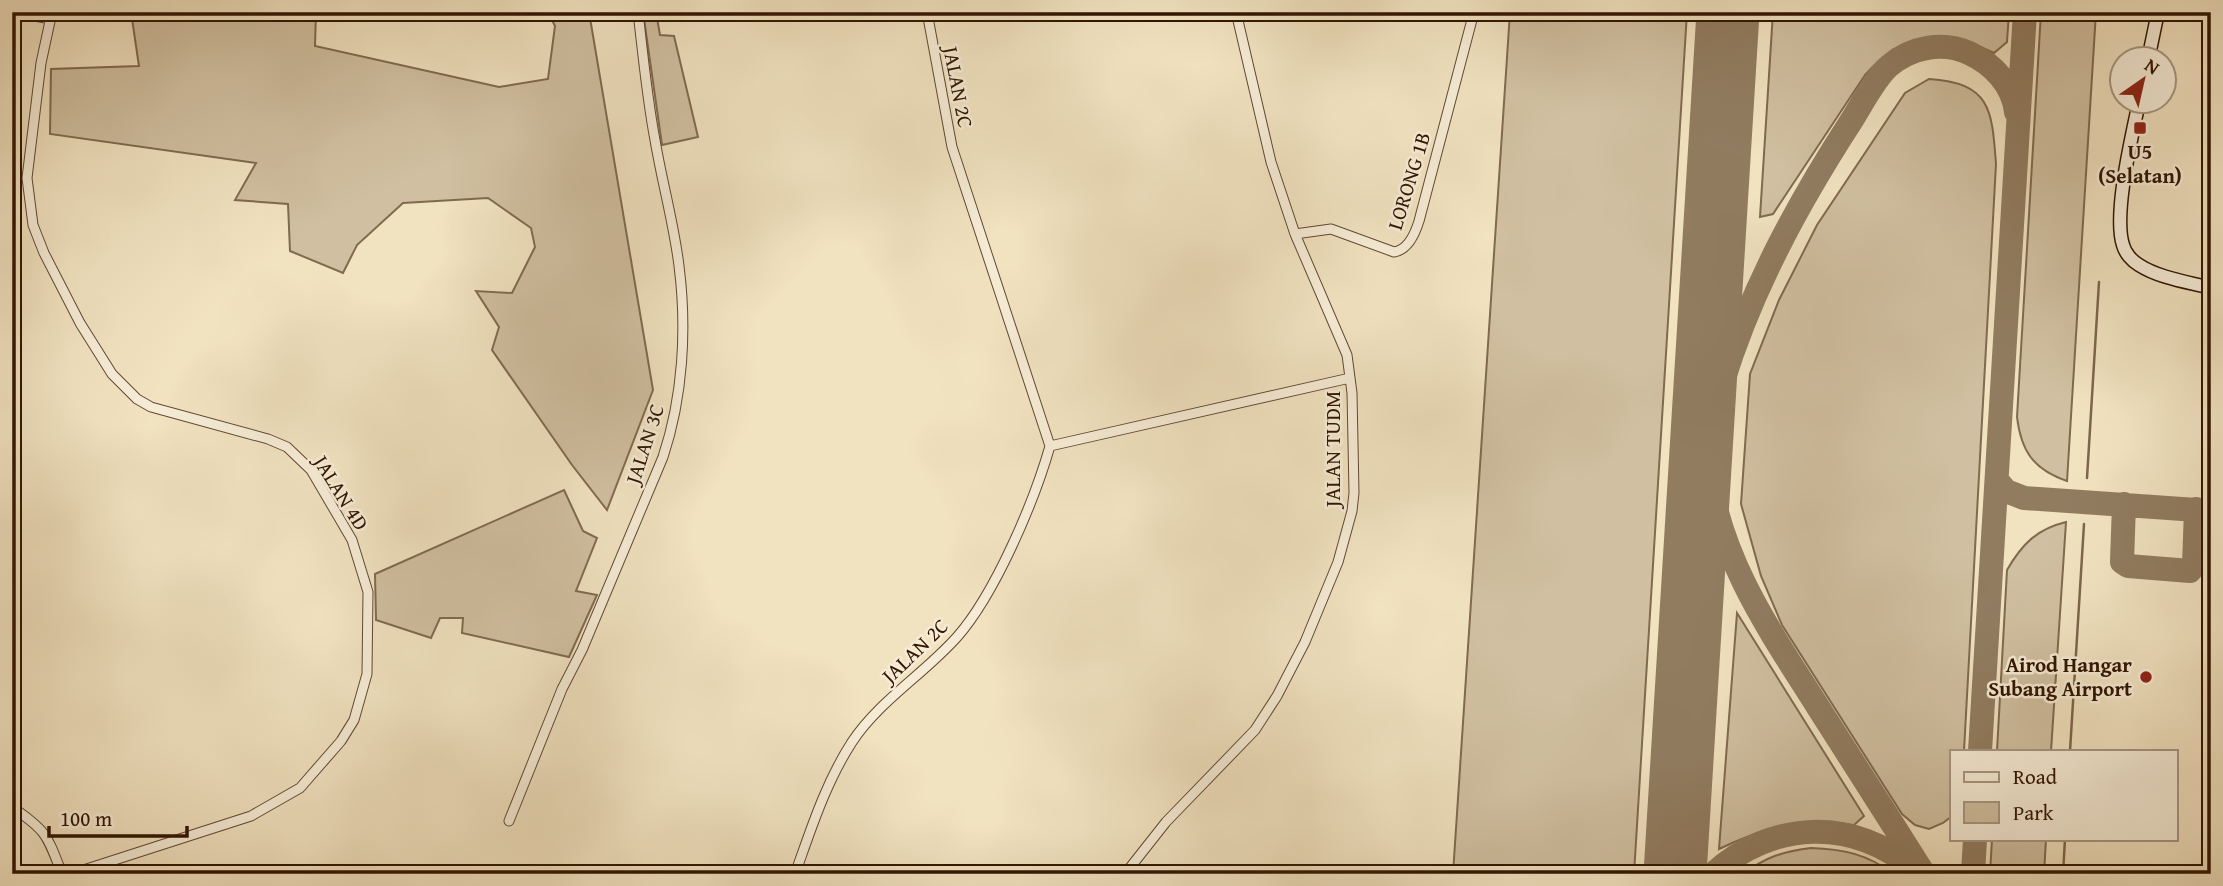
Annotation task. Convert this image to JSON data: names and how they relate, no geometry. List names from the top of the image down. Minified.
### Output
{"streets":{"street":["JALAN 2C","LORONG 1B","JALAN 3C","JALAN TUDM","JALAN 4D"]},"crossings":[["LORONG 1B","JALAN TUDM"]],"places":{"transit":["U5 (Selatan)"],"other":["Airod Hangar Subang Airport"]},"legend":["Road","Park"],"scale_bar":"100 m","north":"top right"}
